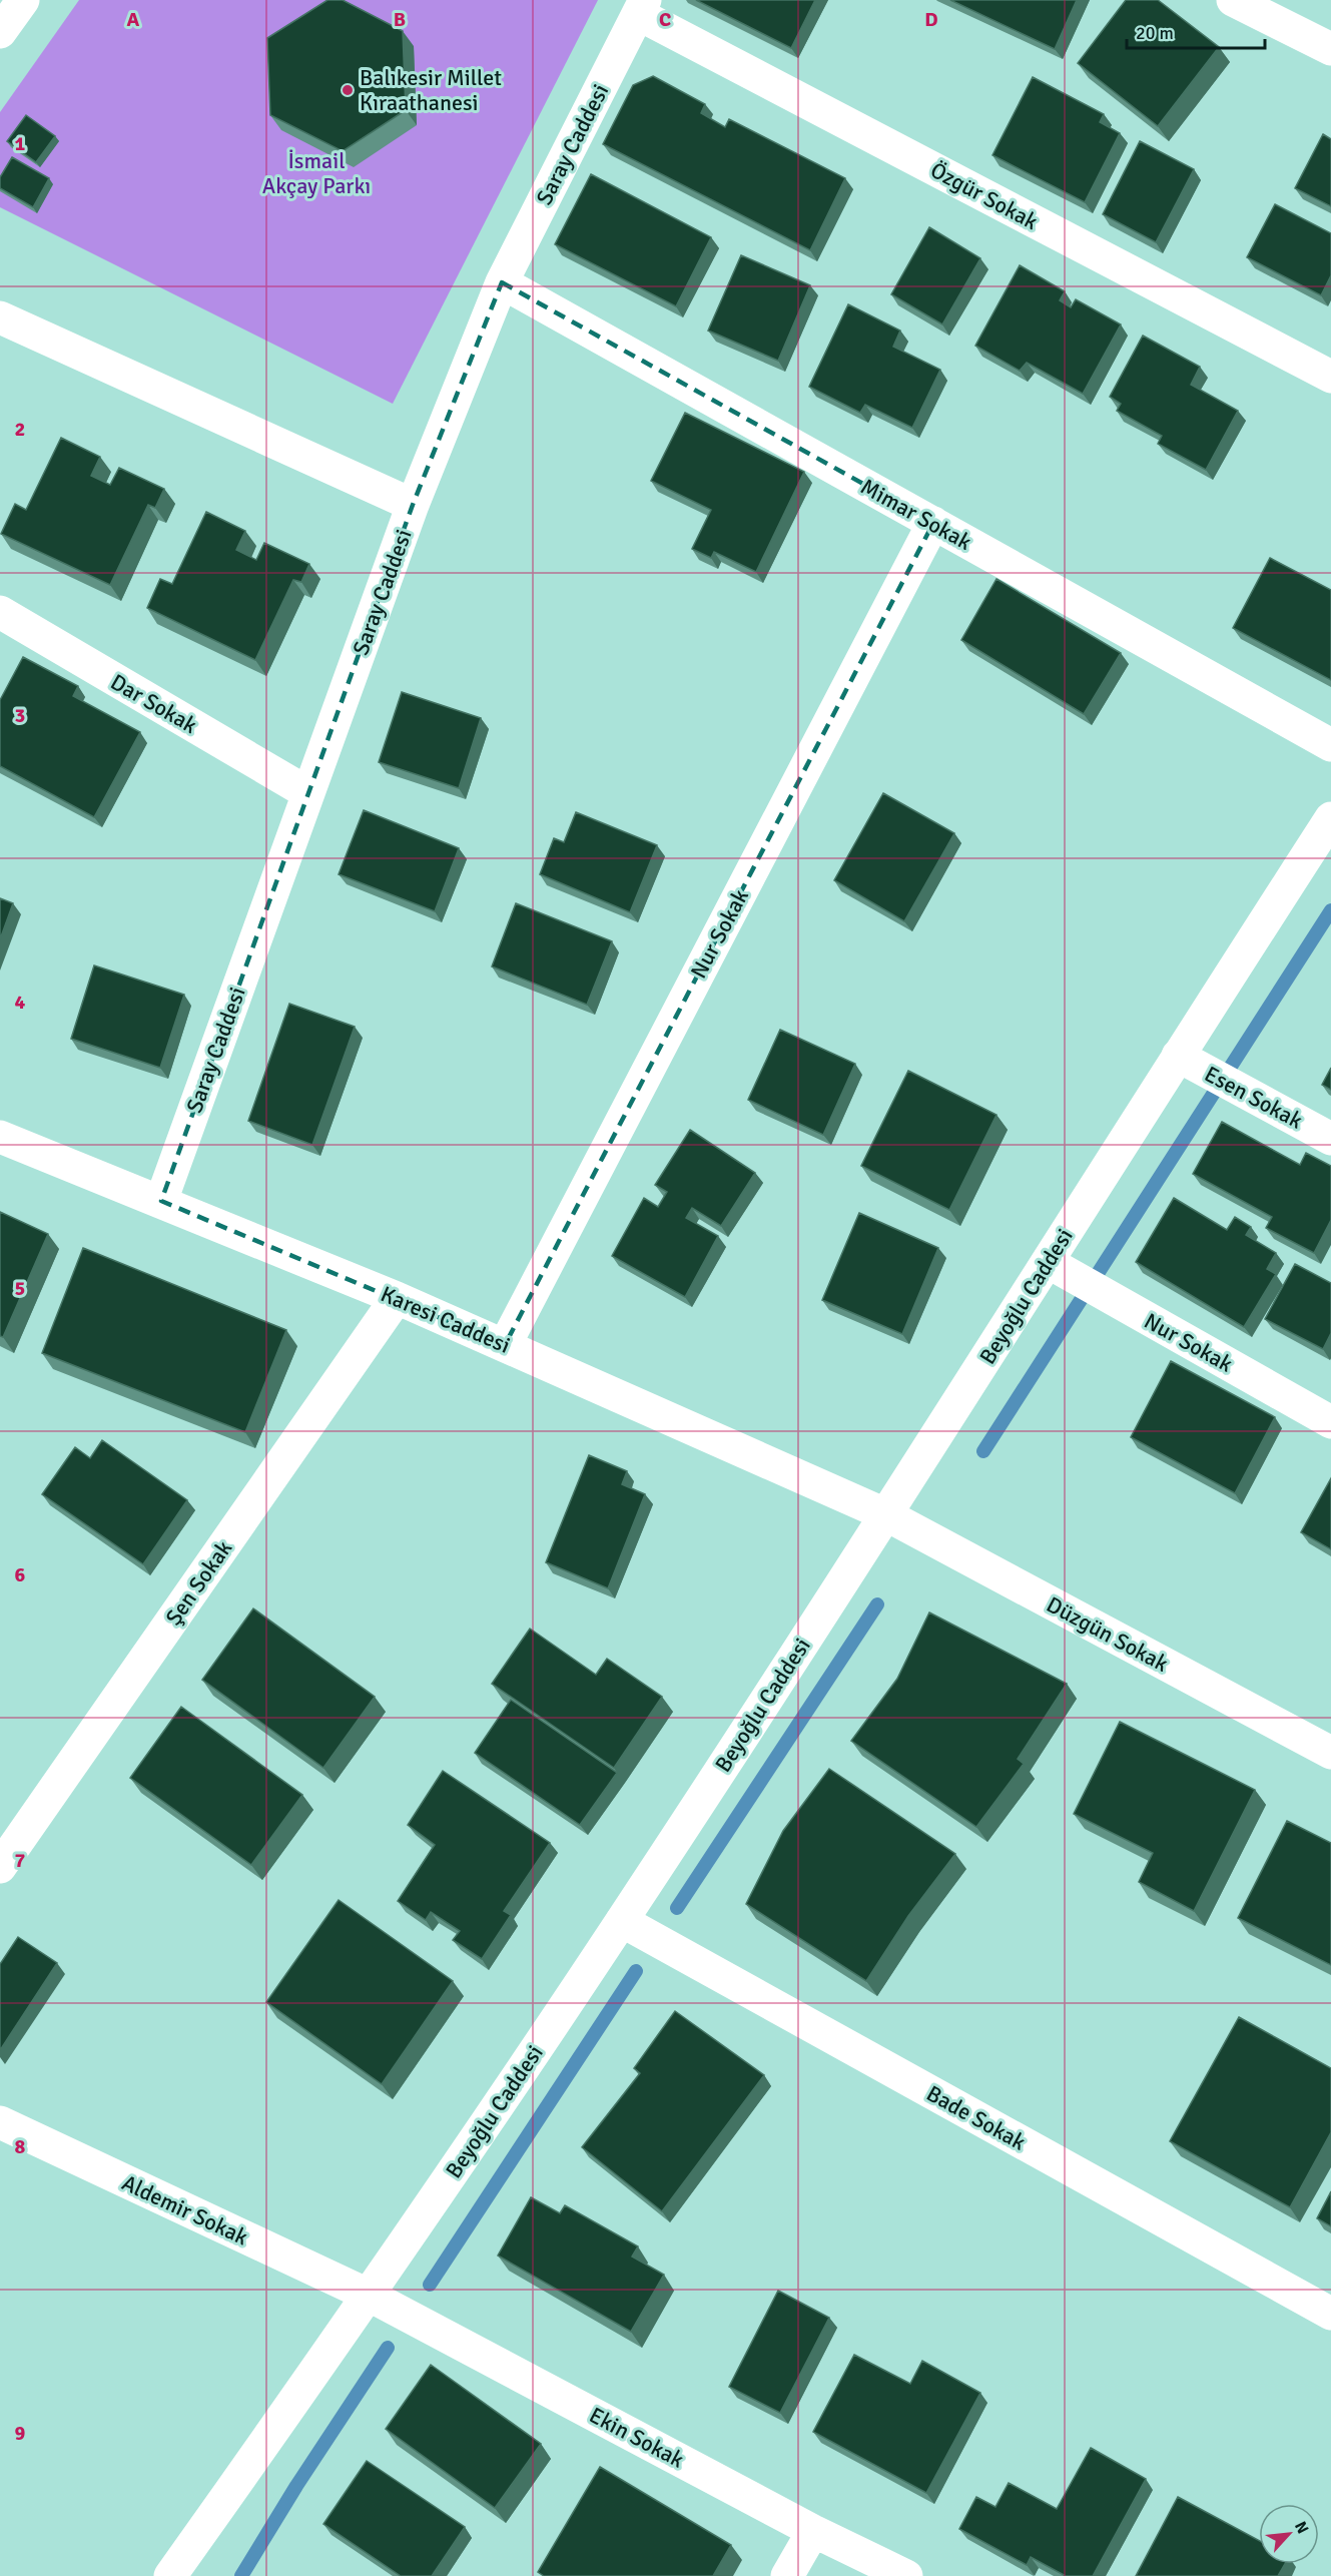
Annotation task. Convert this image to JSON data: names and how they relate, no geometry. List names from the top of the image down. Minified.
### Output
{"streets":{"street":["Saray Caddesi","Özgür Sokak","Mimar Sokak","Dar Sokak","Nur Sokak","Esen Sokak","Beyoğlu Caddesi","Karesi Caddesi","Şen Sokak","Düzgün Sokak","Bade Sokak","Aldemir Sokak","Ekin Sokak"]},"crossings":[["Saray Caddesi","Özgür Sokak"],["Saray Caddesi","Mimar Sokak"],["Saray Caddesi","Dar Sokak"],["Saray Caddesi","Karesi Caddesi"],["Mimar Sokak","Nur Sokak"],["Nur Sokak","Beyoğlu Caddesi"],["Nur Sokak","Karesi Caddesi"],["Esen Sokak","Beyoğlu Caddesi"],["Beyoğlu Caddesi","Karesi Caddesi"],["Beyoğlu Caddesi","Düzgün Sokak"],["Beyoğlu Caddesi","Bade Sokak"],["Beyoğlu Caddesi","Aldemir Sokak"],["Beyoğlu Caddesi","Ekin Sokak"],["Karesi Caddesi","Şen Sokak"],["Karesi Caddesi","Düzgün Sokak"],["Aldemir Sokak","Ekin Sokak"]],"parks":["İsmail Akçay Parkı"],"places":["Balıkesir Millet Kıraathanesi"],"scale_bar":"20 m","north":"top right","grid":{"columns":["A","B","C","D"],"rows":["1","2","3","4","5","6","7","8","9"]}}
